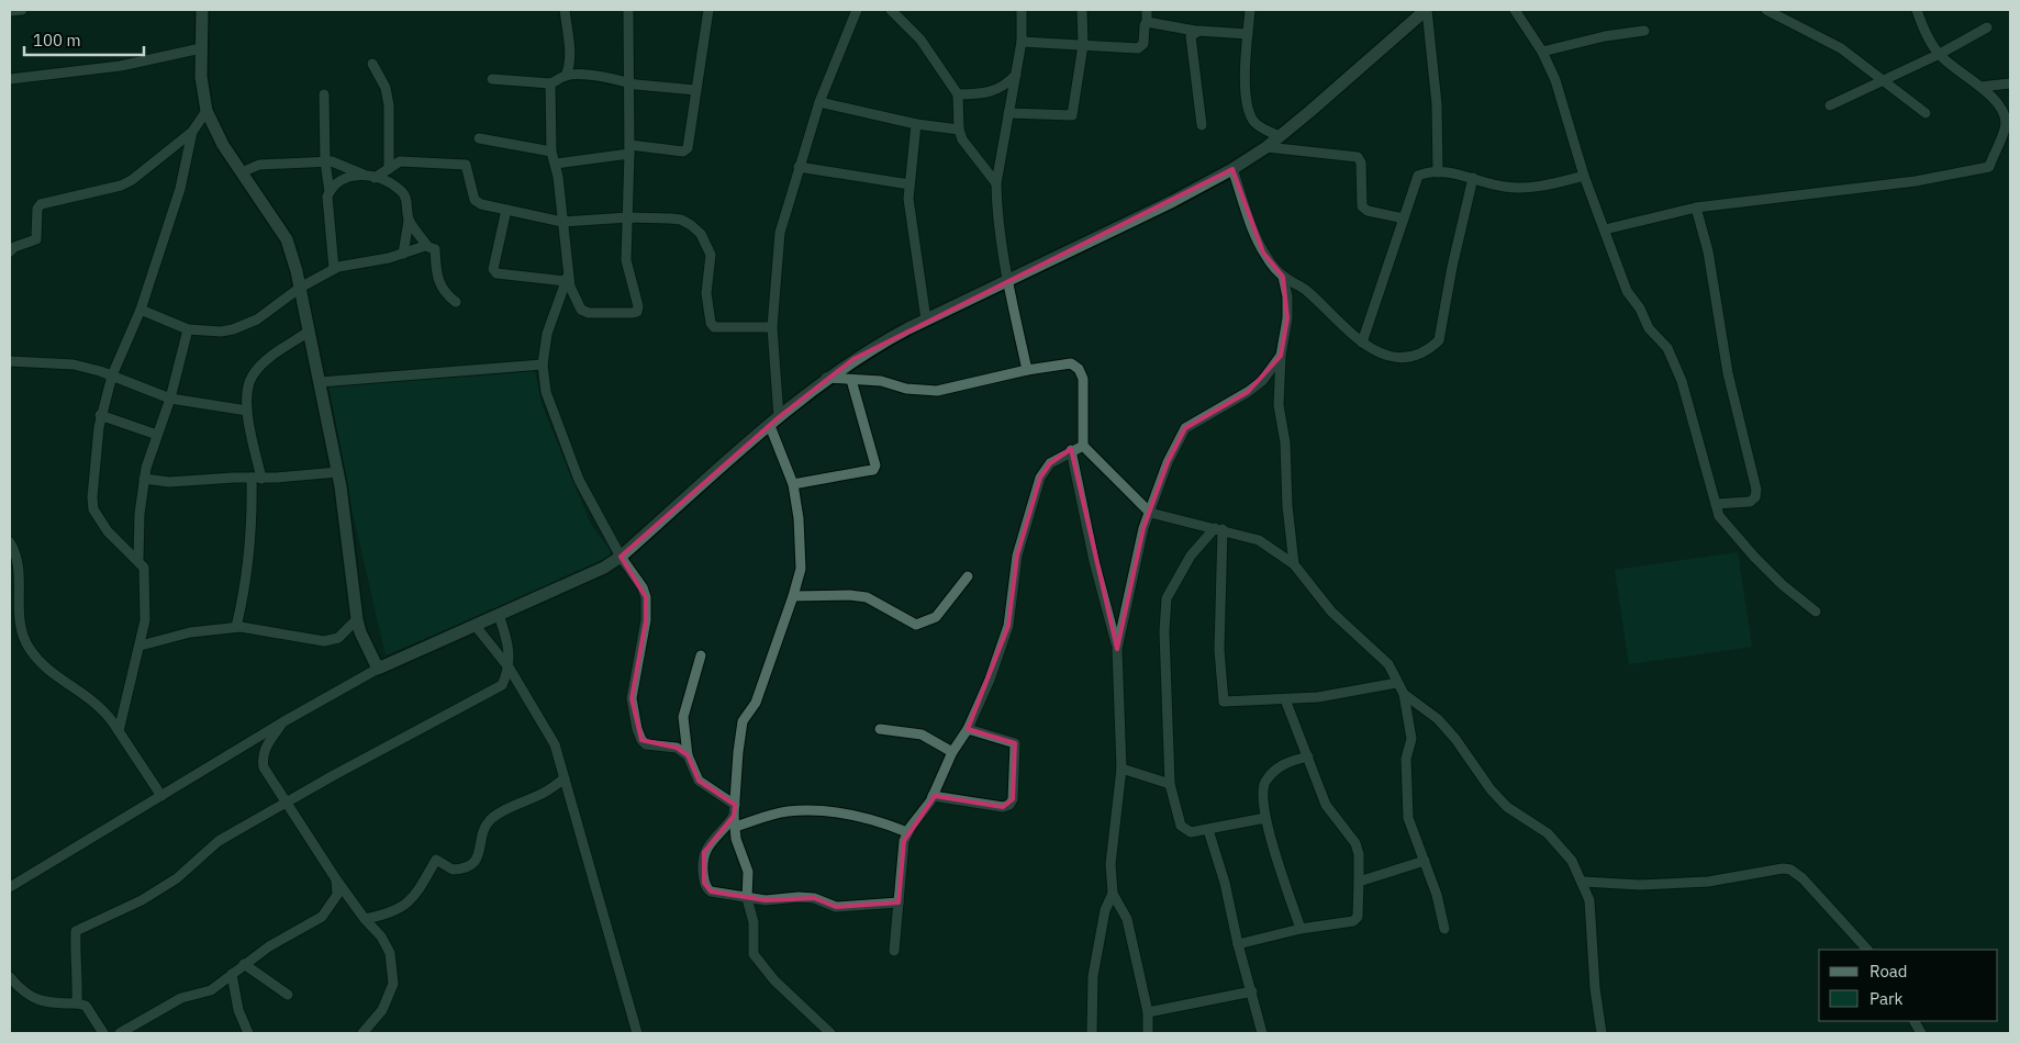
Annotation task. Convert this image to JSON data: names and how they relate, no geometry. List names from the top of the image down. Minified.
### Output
{"legend":["Road","Park"],"scale_bar":"100 m"}
